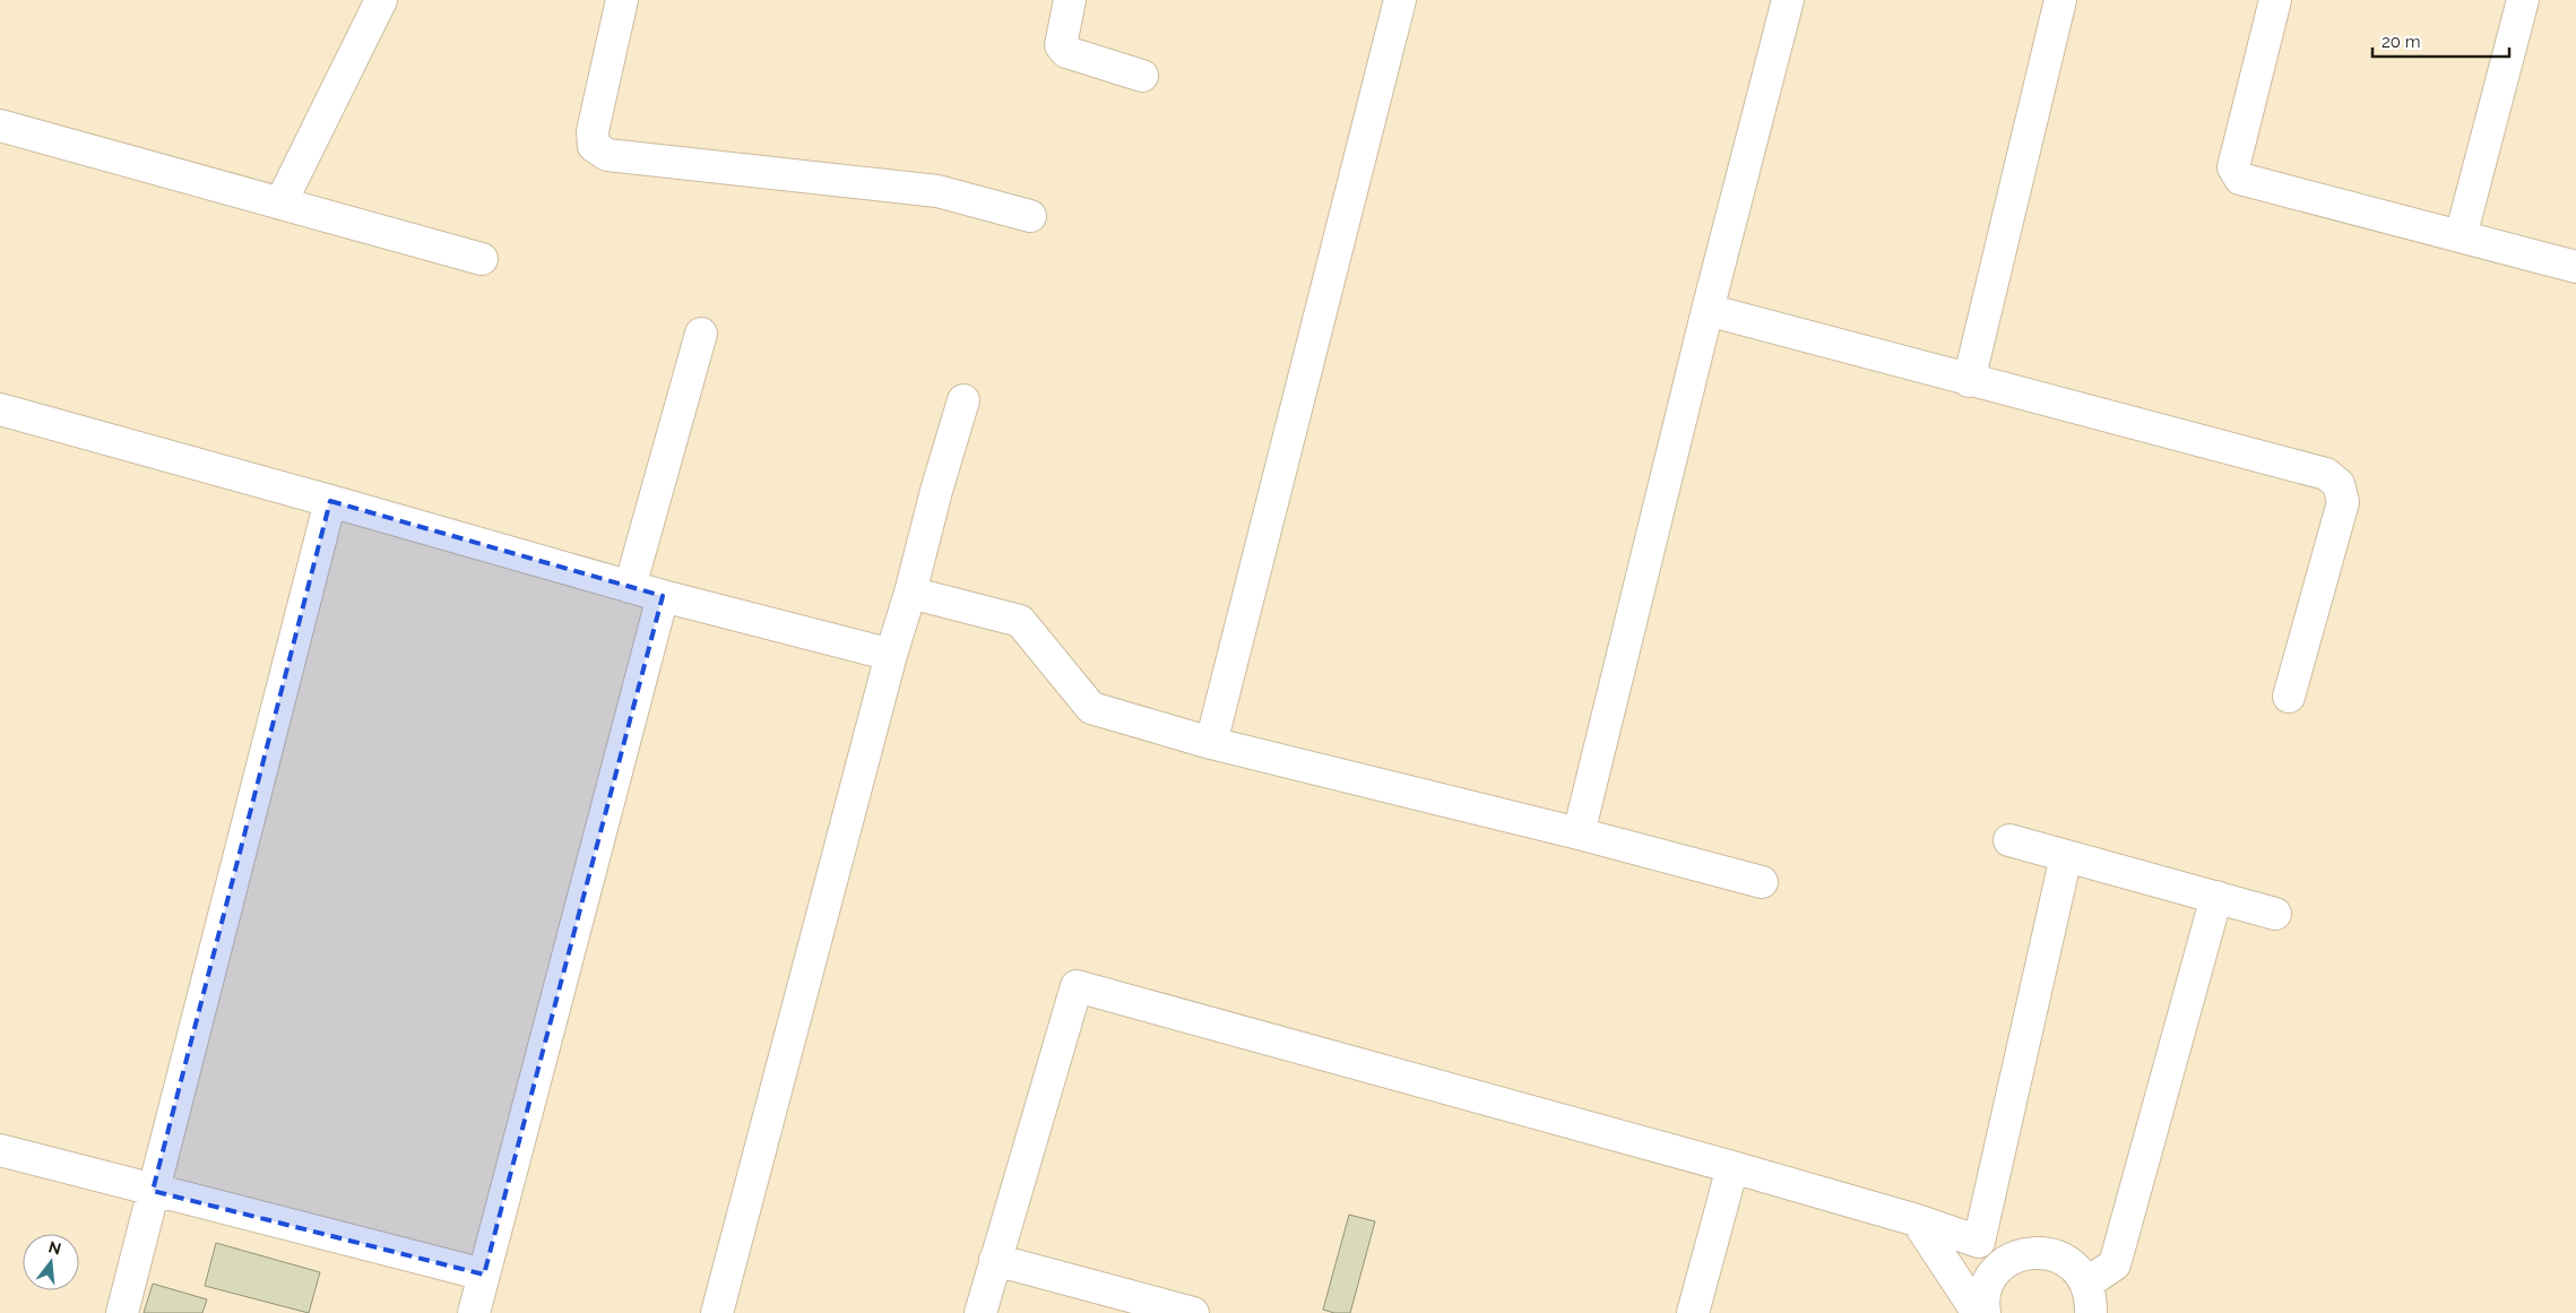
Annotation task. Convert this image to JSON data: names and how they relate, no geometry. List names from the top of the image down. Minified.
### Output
{"scale_bar":"20 m","north":"top"}
